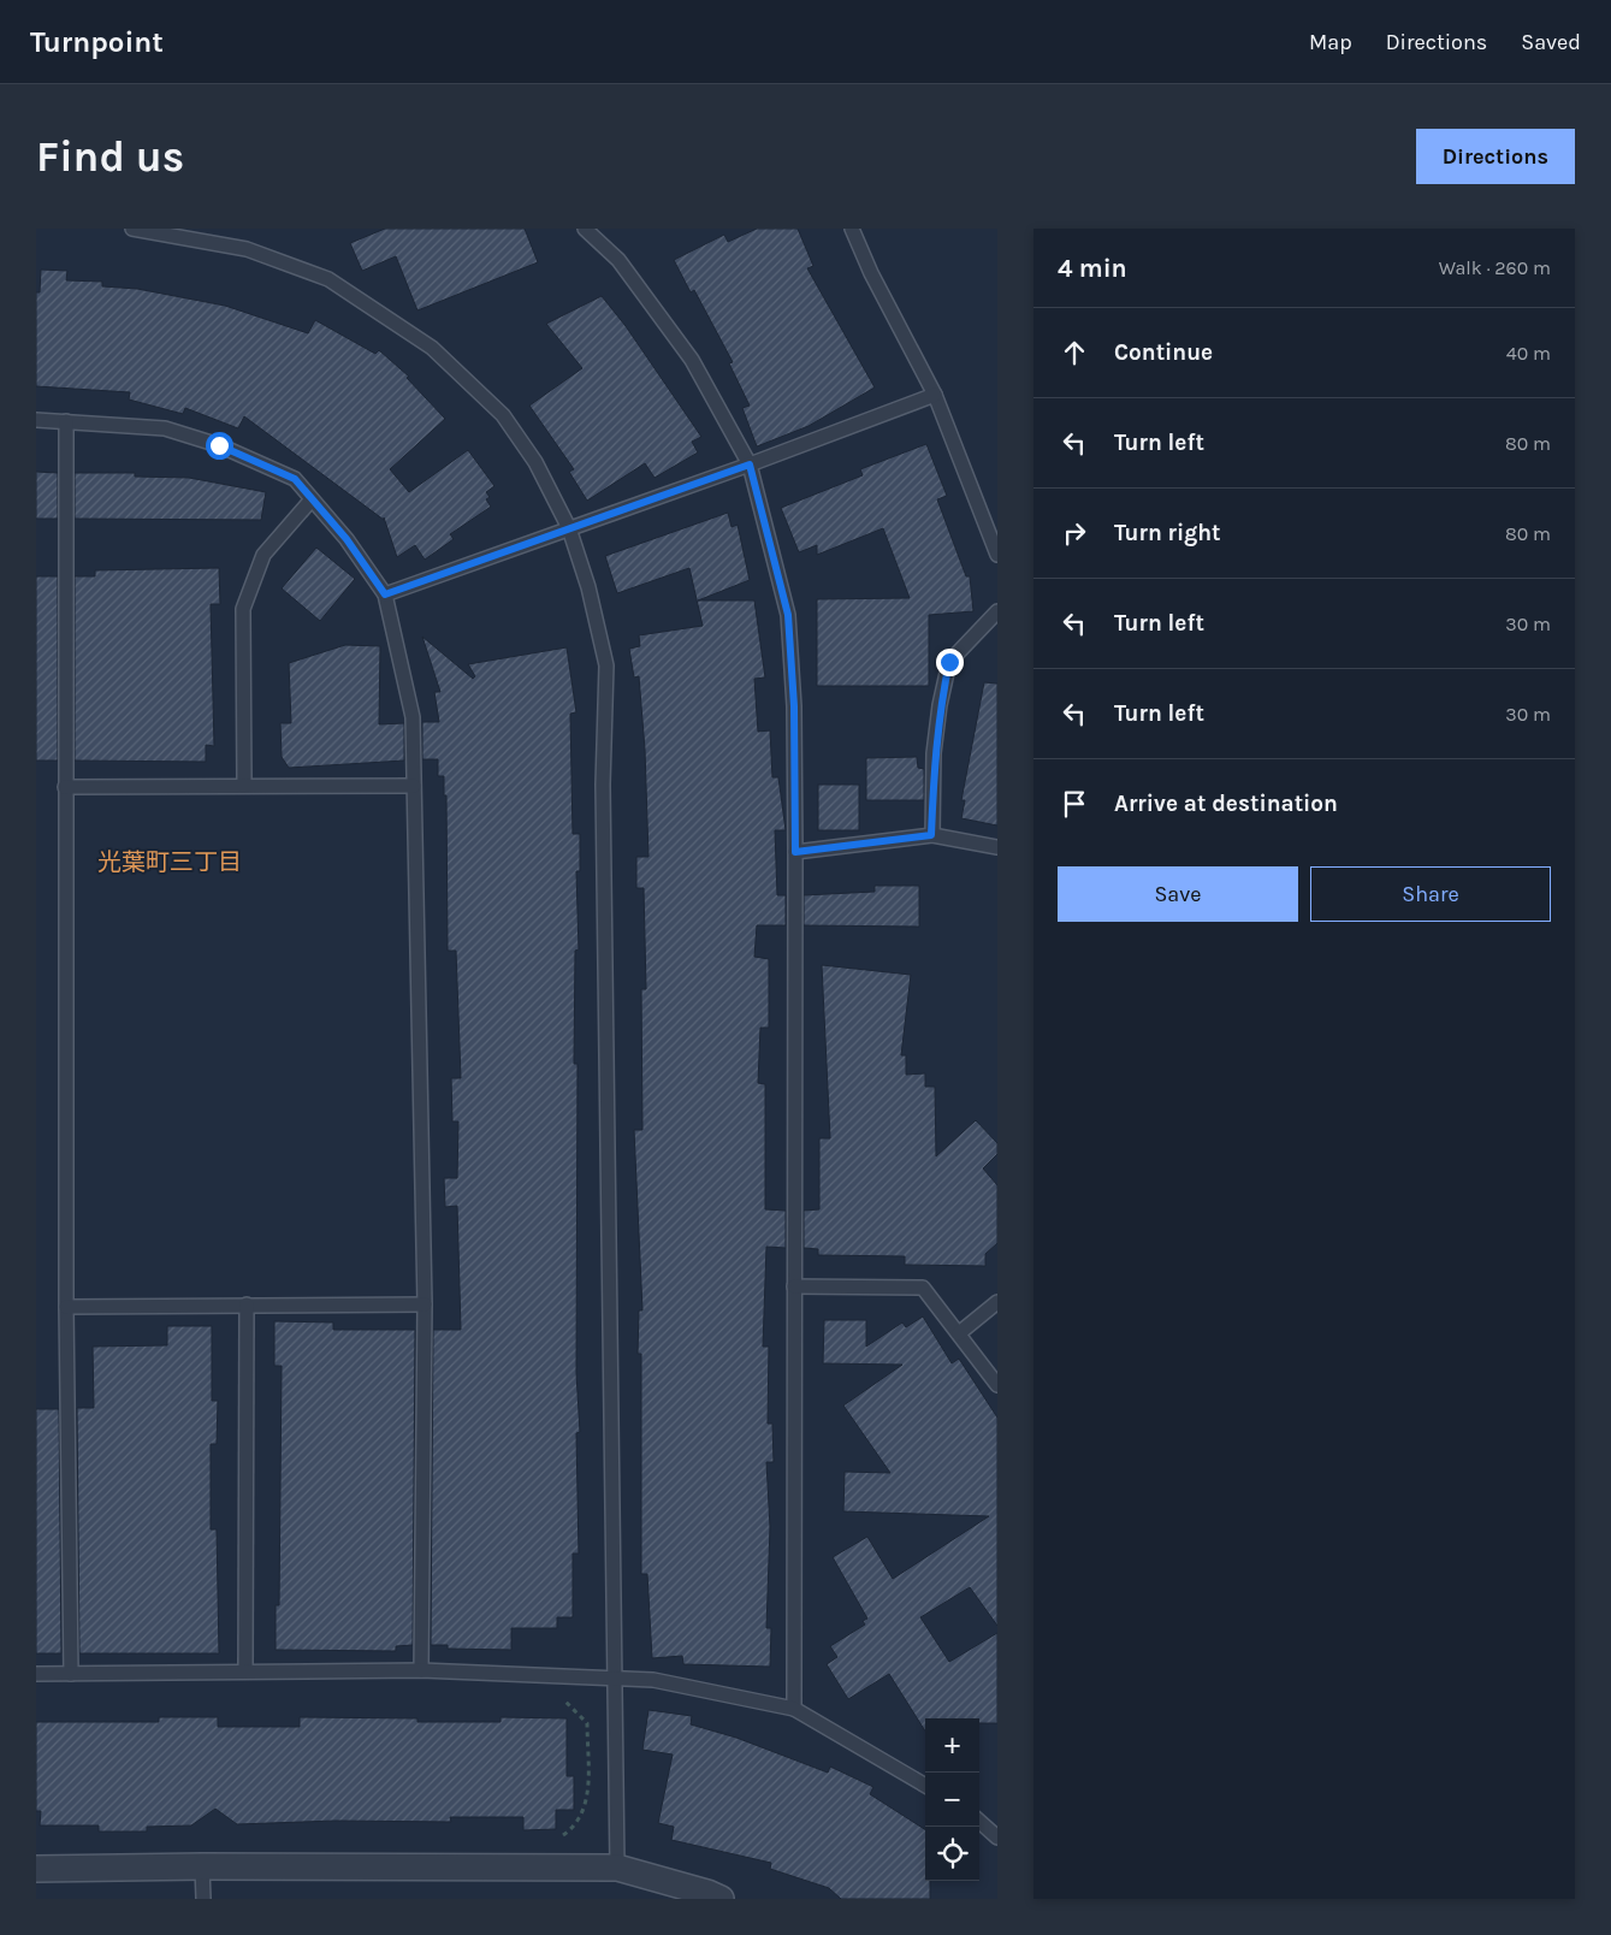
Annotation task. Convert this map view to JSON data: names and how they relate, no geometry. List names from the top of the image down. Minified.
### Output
{"districts":["光葉町三丁目"],"page":{"header":"Turnpoint","nav":["Map","Directions","Saved"],"buttons":["Directions",["Save","Share"]],"title":"Find us","heading":["4 min","Walk · 260 m"],"list":[["Continue","40 m"],["Turn left","80 m"],["Turn right","80 m"],["Turn left","30 m"],["Turn left","30 m"],"Arrive at destination"],"map_buttons":["+","−"]}}
